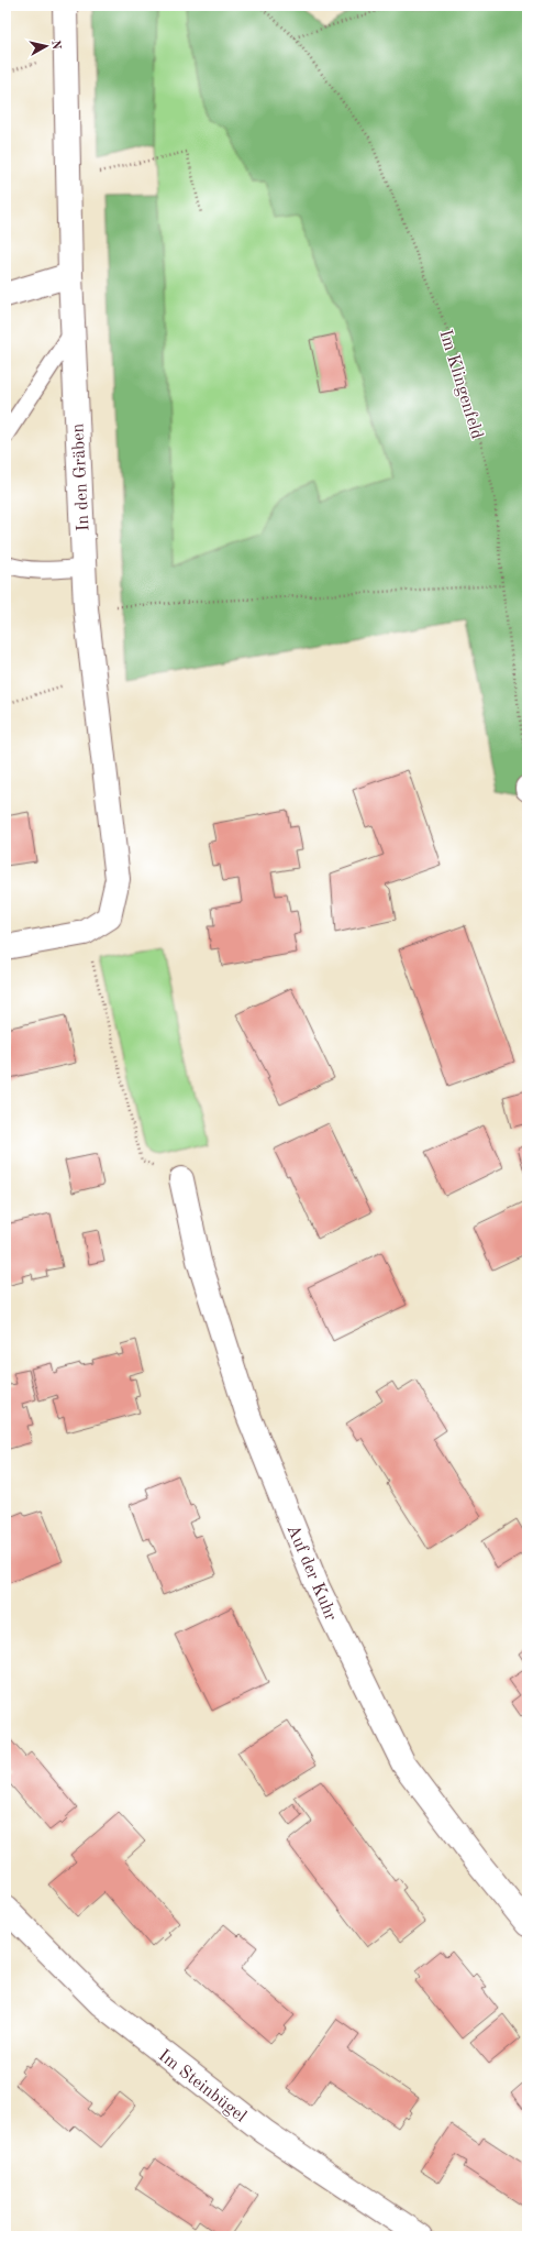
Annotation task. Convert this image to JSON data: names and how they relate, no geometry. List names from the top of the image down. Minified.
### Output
{"streets":{"street":["In den Gräben","Auf der Kuhr","Im Steinbügel"],"path":["Im Klingenfeld"]},"north":"right"}
